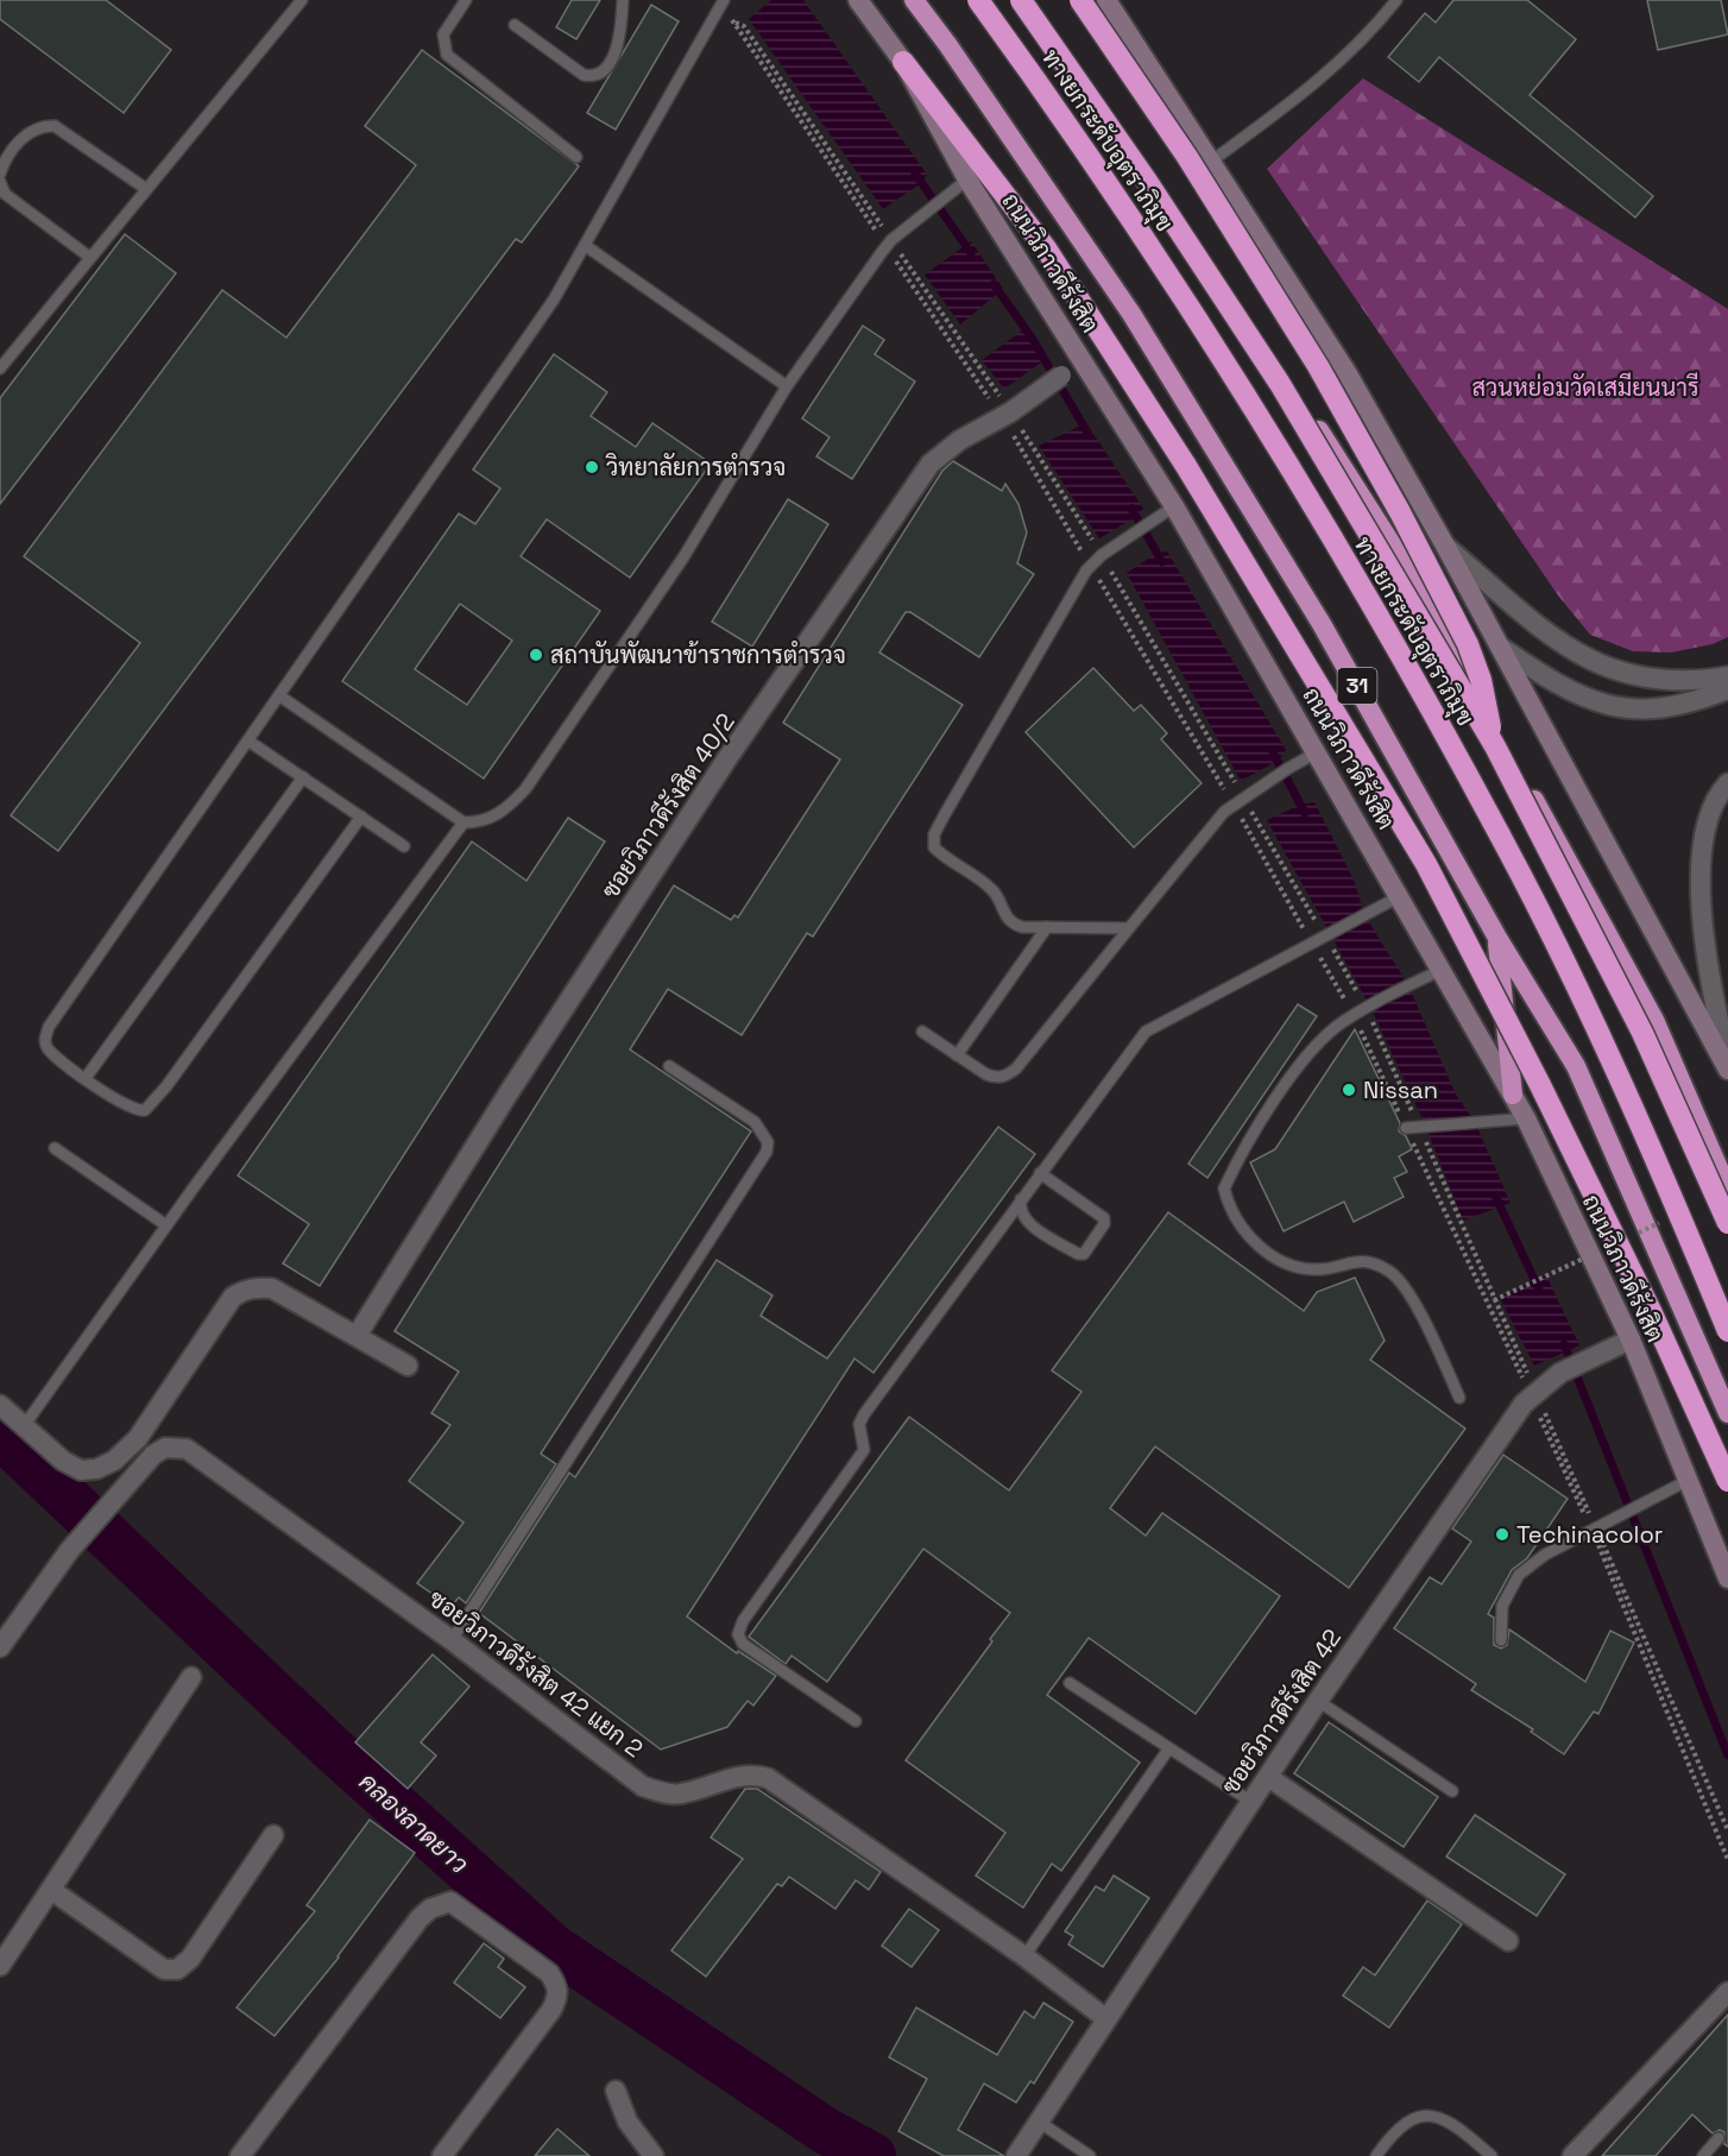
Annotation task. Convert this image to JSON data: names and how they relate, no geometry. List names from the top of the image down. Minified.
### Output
{"streets":{"highway":["ทางยกระดับอุตราภิมุข","ถนนวิภาวดีรังสิต","31"],"street":["ซอยวิภาวดีรังสิต 40/2","ซอยวิภาวดีรังสิต 42 แยก 2","ซอยวิภาวดีรังสิต 42"]},"crossings":[["ถนนวิภาวดีรังสิต","ซอยวิภาวดีรังสิต 40/2"],["ถนนวิภาวดีรังสิต","ซอยวิภาวดีรังสิต 42"],["ซอยวิภาวดีรังสิต 42 แยก 2","ซอยวิภาวดีรังสิต 42"]],"water":["คลองลาดยาว"],"parks":["สวนหย่อมวัดเสมียนนารี"],"places":["วิทยาลัยการตำรวจ","สถาบันพัฒนาข้าราชการตำรวจ","Nissan","Techinacolor"]}
